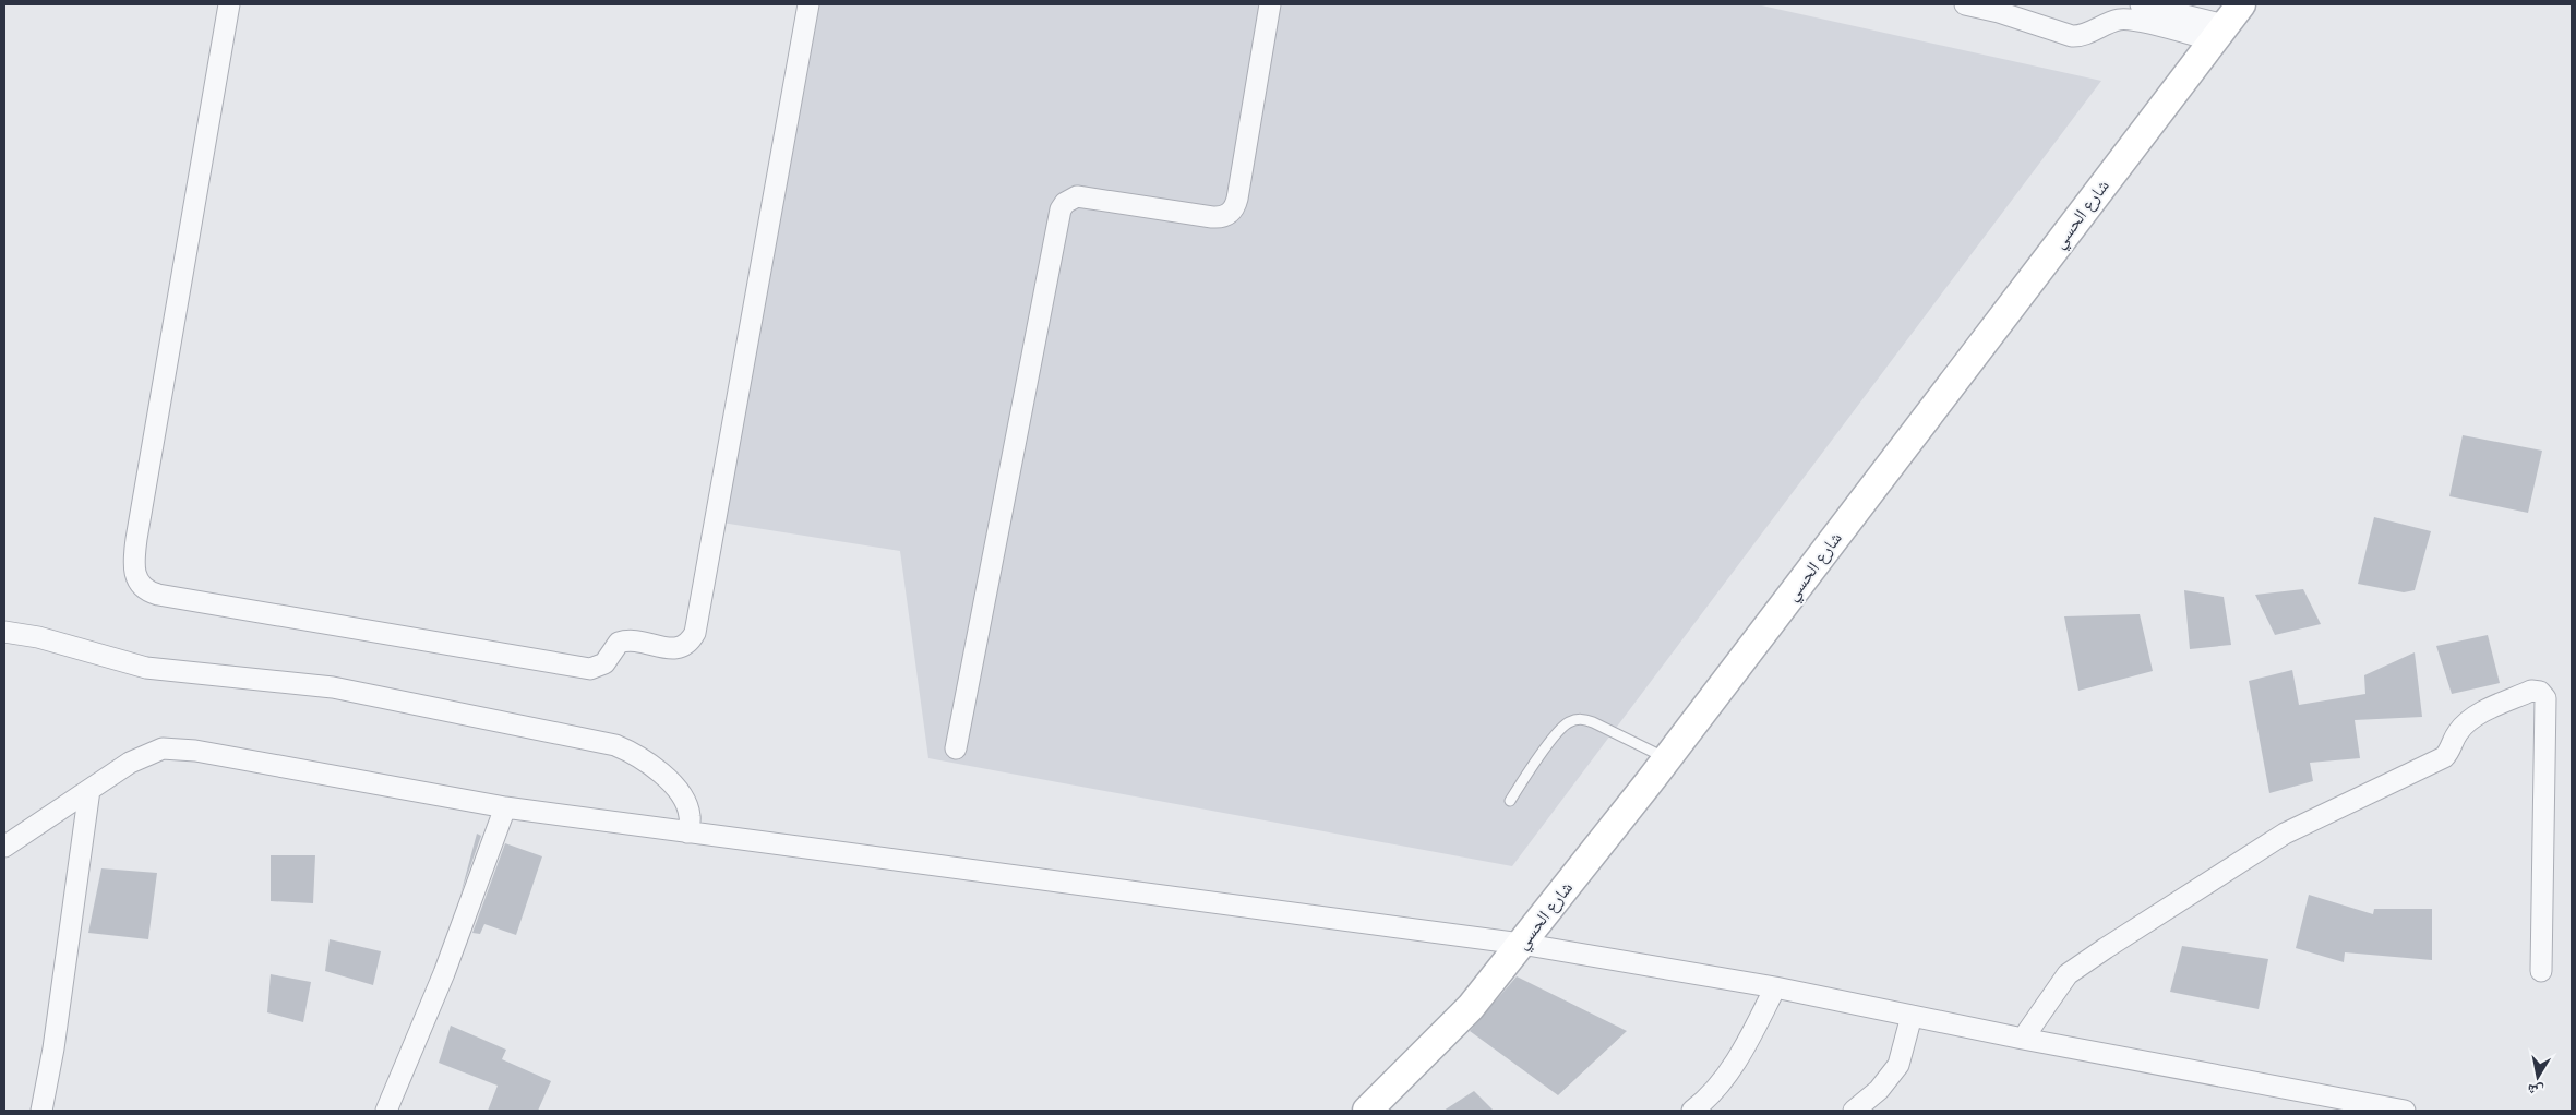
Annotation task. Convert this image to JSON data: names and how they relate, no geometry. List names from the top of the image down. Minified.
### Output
{"streets":{"street":["شارع الحسي"]},"north":"bottom"}
